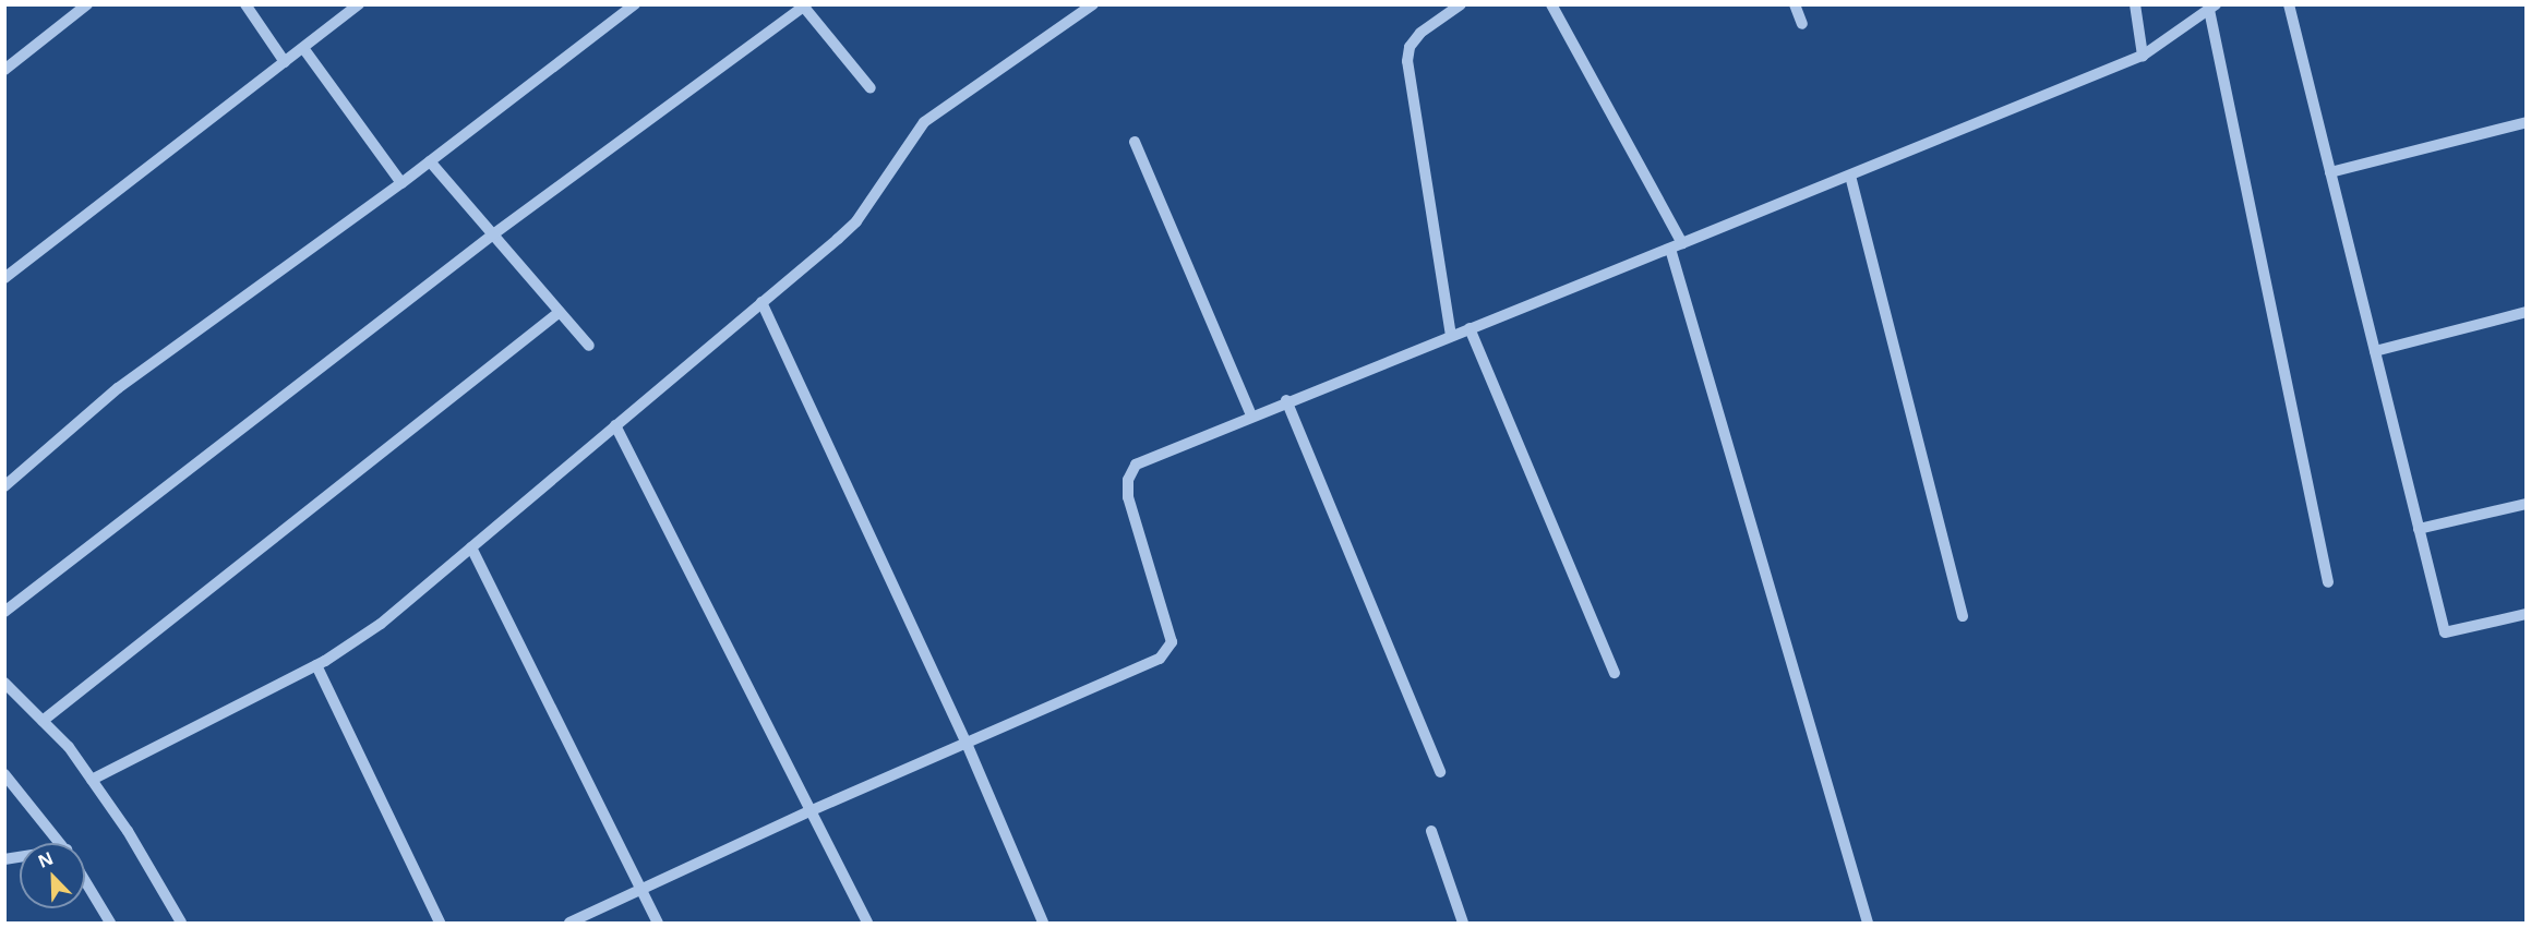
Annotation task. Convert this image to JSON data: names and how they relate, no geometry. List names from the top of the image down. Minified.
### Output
{"north":"top left"}
